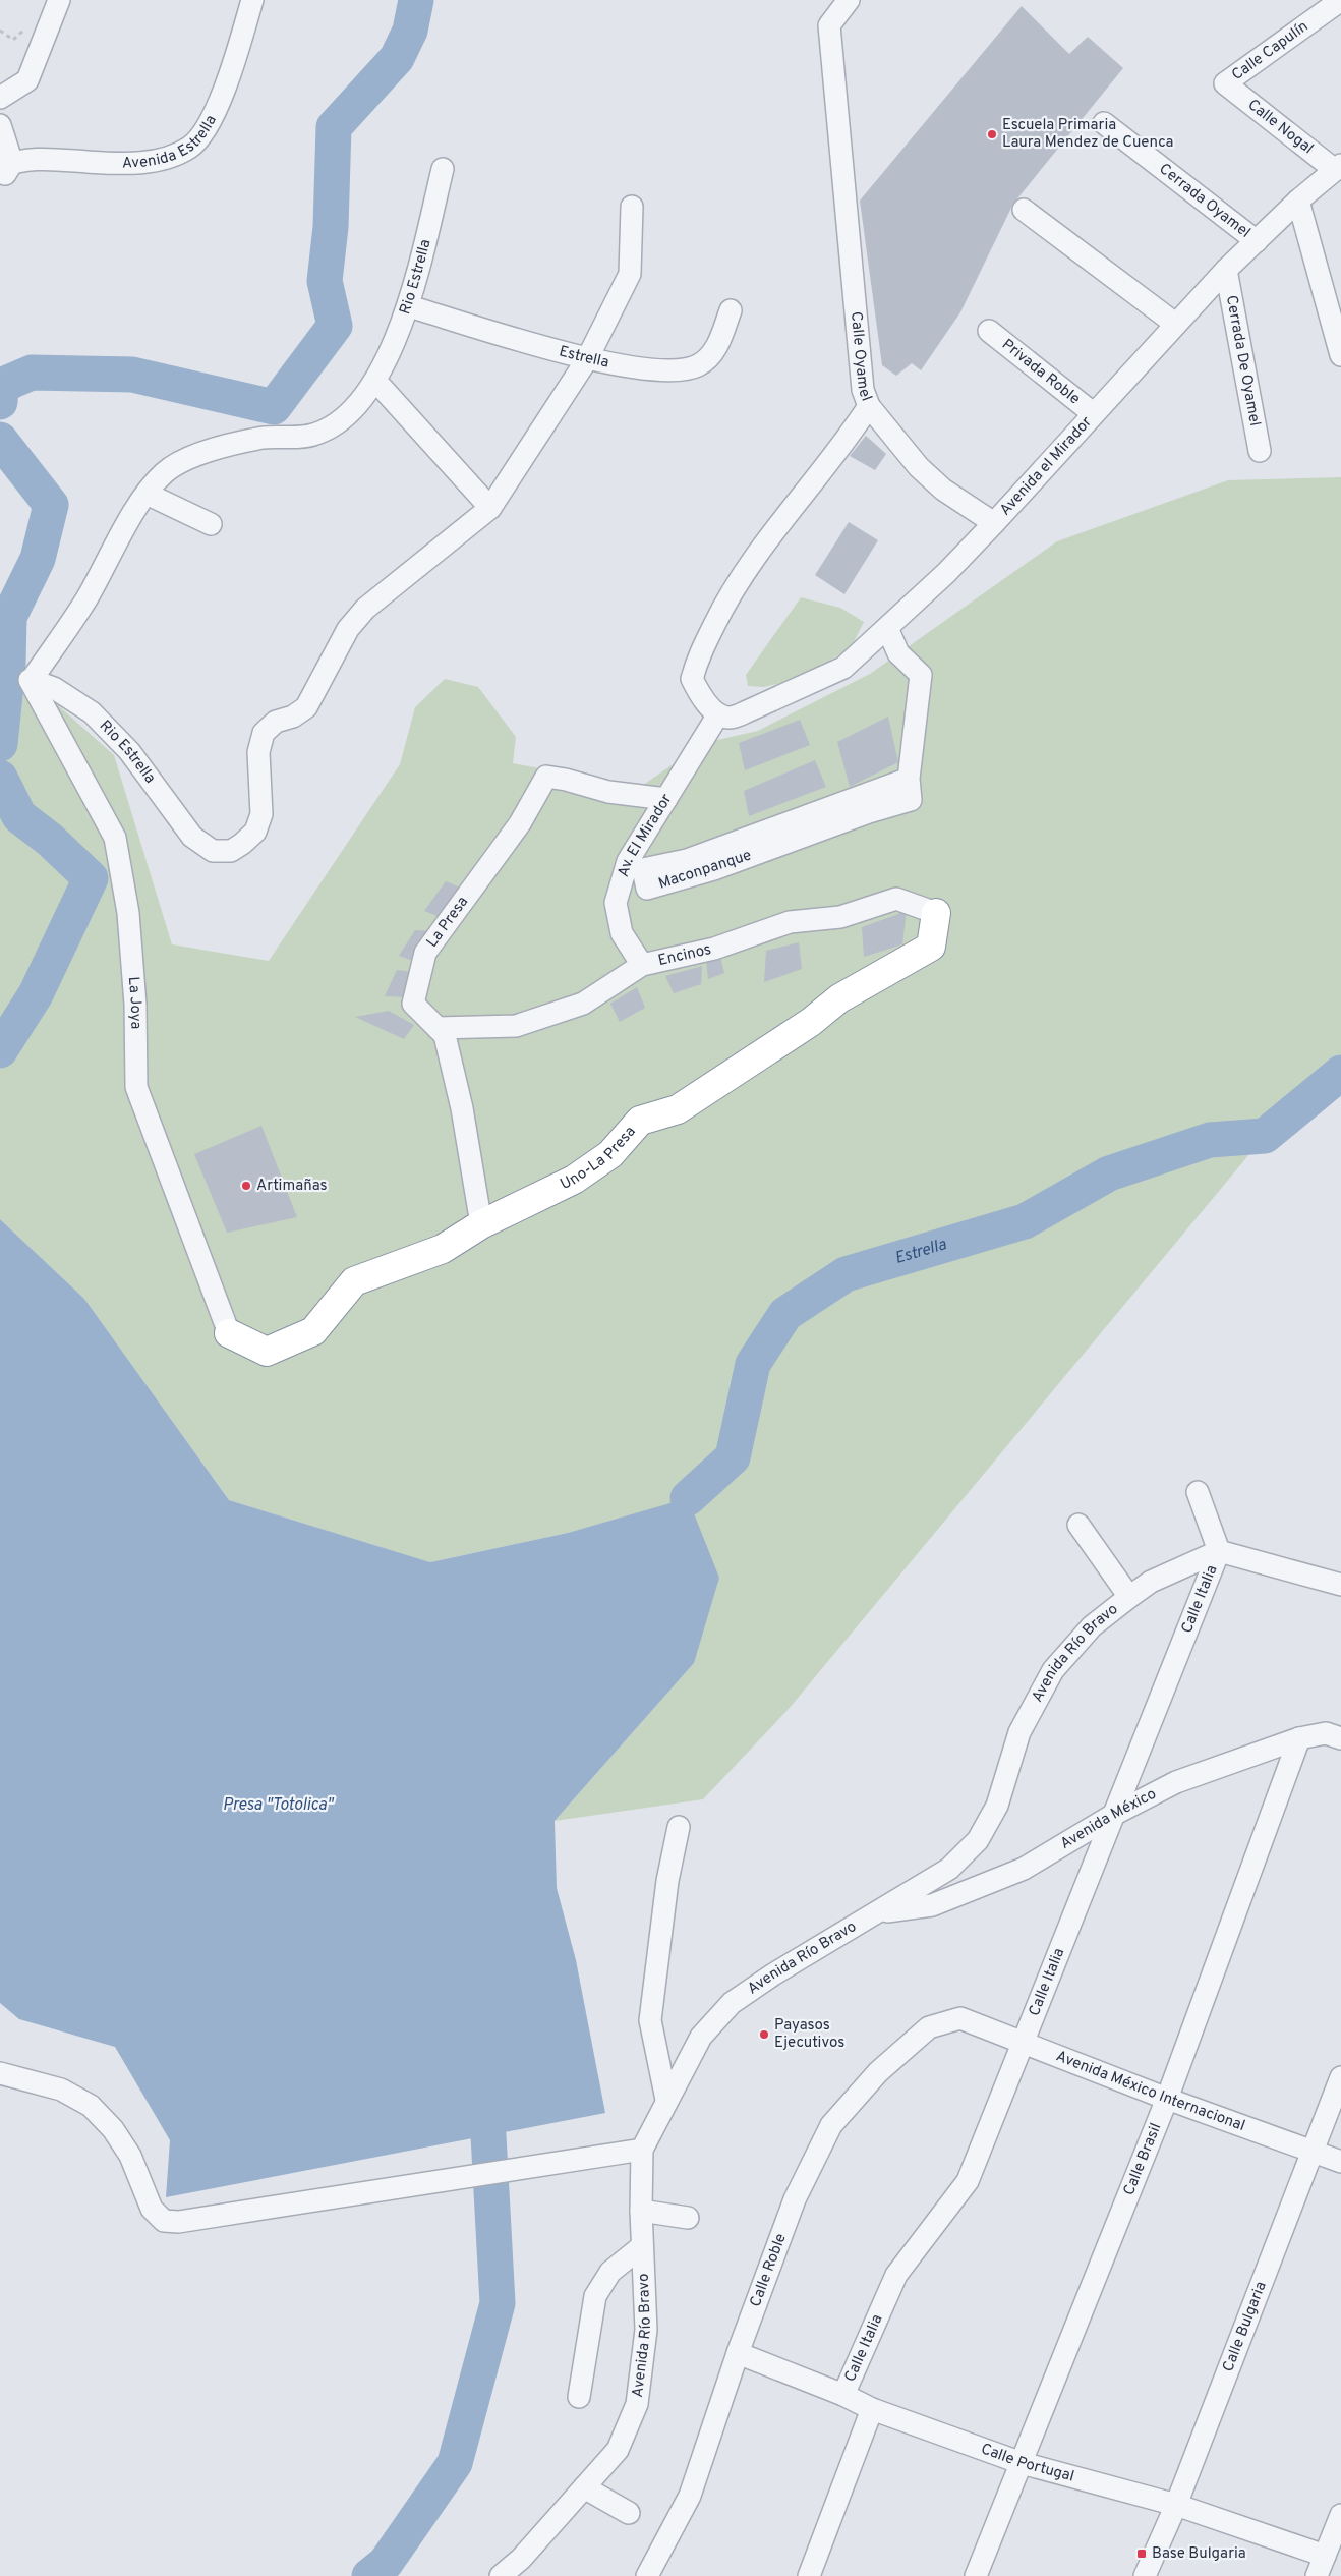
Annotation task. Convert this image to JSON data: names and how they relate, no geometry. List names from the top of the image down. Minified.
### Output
{"streets":{"highway":["Uno-La Presa"],"street":["Calle Capulín","Calle Nogal","Avenida Estrella","Cerrada Oyamel","Rio Estrella","Calle Oyamel","Estrella","Cerrada De Oyamel","Privada Roble","Avenida el Mirador","Av. El Mirador","Maconpanque","La Presa","Encinos","La Joya","Calle Italia","Avenida Río Bravo","Avenida México","Avenida México Internacional","Calle Brasil","Calle Roble","Calle Bulgaria","Calle Portugal"]},"crossings":[["Calle Capulín","Calle Nogal"],["Calle Nogal","Avenida el Mirador"],["Cerrada Oyamel","Avenida el Mirador"],["Rio Estrella","Estrella"],["Rio Estrella","La Joya"],["Calle Oyamel","Avenida el Mirador"],["Calle Oyamel","Av. El Mirador"],["Cerrada De Oyamel","Avenida el Mirador"],["Privada Roble","Avenida el Mirador"],["Avenida el Mirador","Av. El Mirador"],["Av. El Mirador","La Presa"],["Av. El Mirador","Encinos"],["La Presa","Encinos"],["La Presa","Uno-La Presa"],["Encinos","Uno-La Presa"],["La Joya","Uno-La Presa"],["Calle Italia","Avenida Río Bravo"],["Calle Italia","Avenida México"],["Calle Italia","Avenida México Internacional"],["Calle Italia","Calle Portugal"],["Avenida Río Bravo","Avenida México"],["Avenida México","Calle Brasil"],["Avenida México Internacional","Calle Brasil"],["Avenida México Internacional","Calle Roble"],["Avenida México Internacional","Calle Bulgaria"],["Calle Brasil","Calle Portugal"],["Calle Roble","Calle Portugal"],["Calle Bulgaria","Calle Portugal"]],"water":["Estrella","Presa \"Totolica\""],"places":{"other":["Escuela Primaria Laura Mendez de Cuenca","Artimañas","Payasos Ejecutivos"],"transit":["Base Bulgaria"]}}
